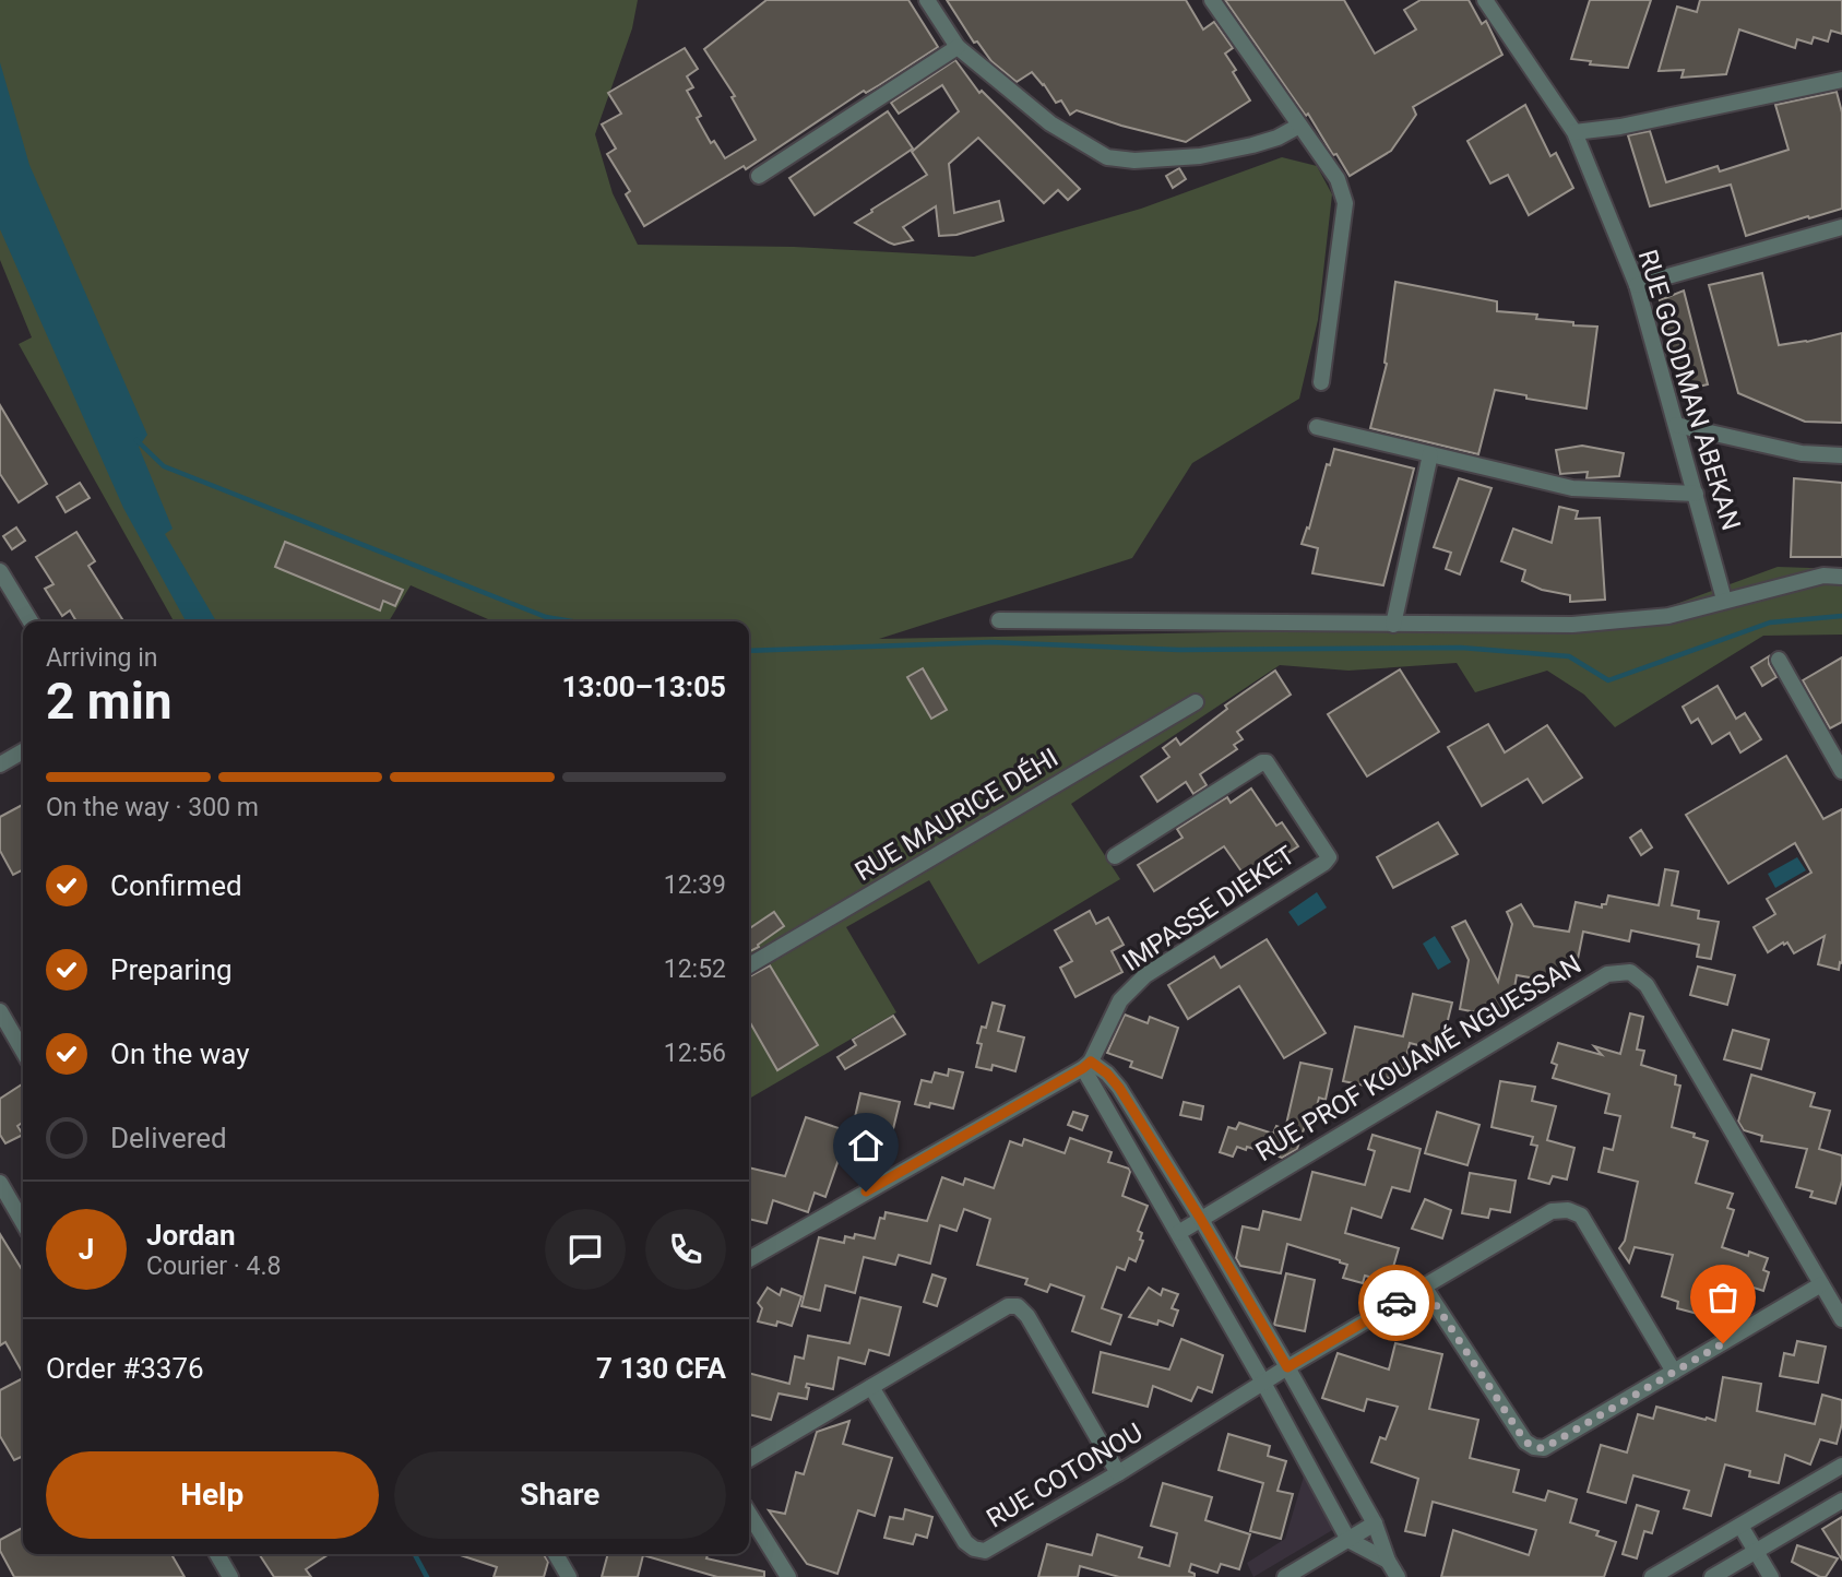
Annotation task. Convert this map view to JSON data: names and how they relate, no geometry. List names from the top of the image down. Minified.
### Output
{"streets":{"street":["RUE GOODMAN ABEKAN","RUE MAURICE DÉHI","IMPASSE DIEKET","RUE PROF KOUAMÉ NGUESSAN","RUE COTONOU"]},"page":{"heading":["2 min","Arriving in","13:00–13:05"],"panel":["Jordan","Courier · 4.8","Order #3376","7 130 CFA"],"bar":"On the way · 300 m","list":[["Confirmed","12:39"],["Preparing","12:52"],["On the way","12:56"],"Delivered"],"round":"J","buttons":["Help","Share"]}}
